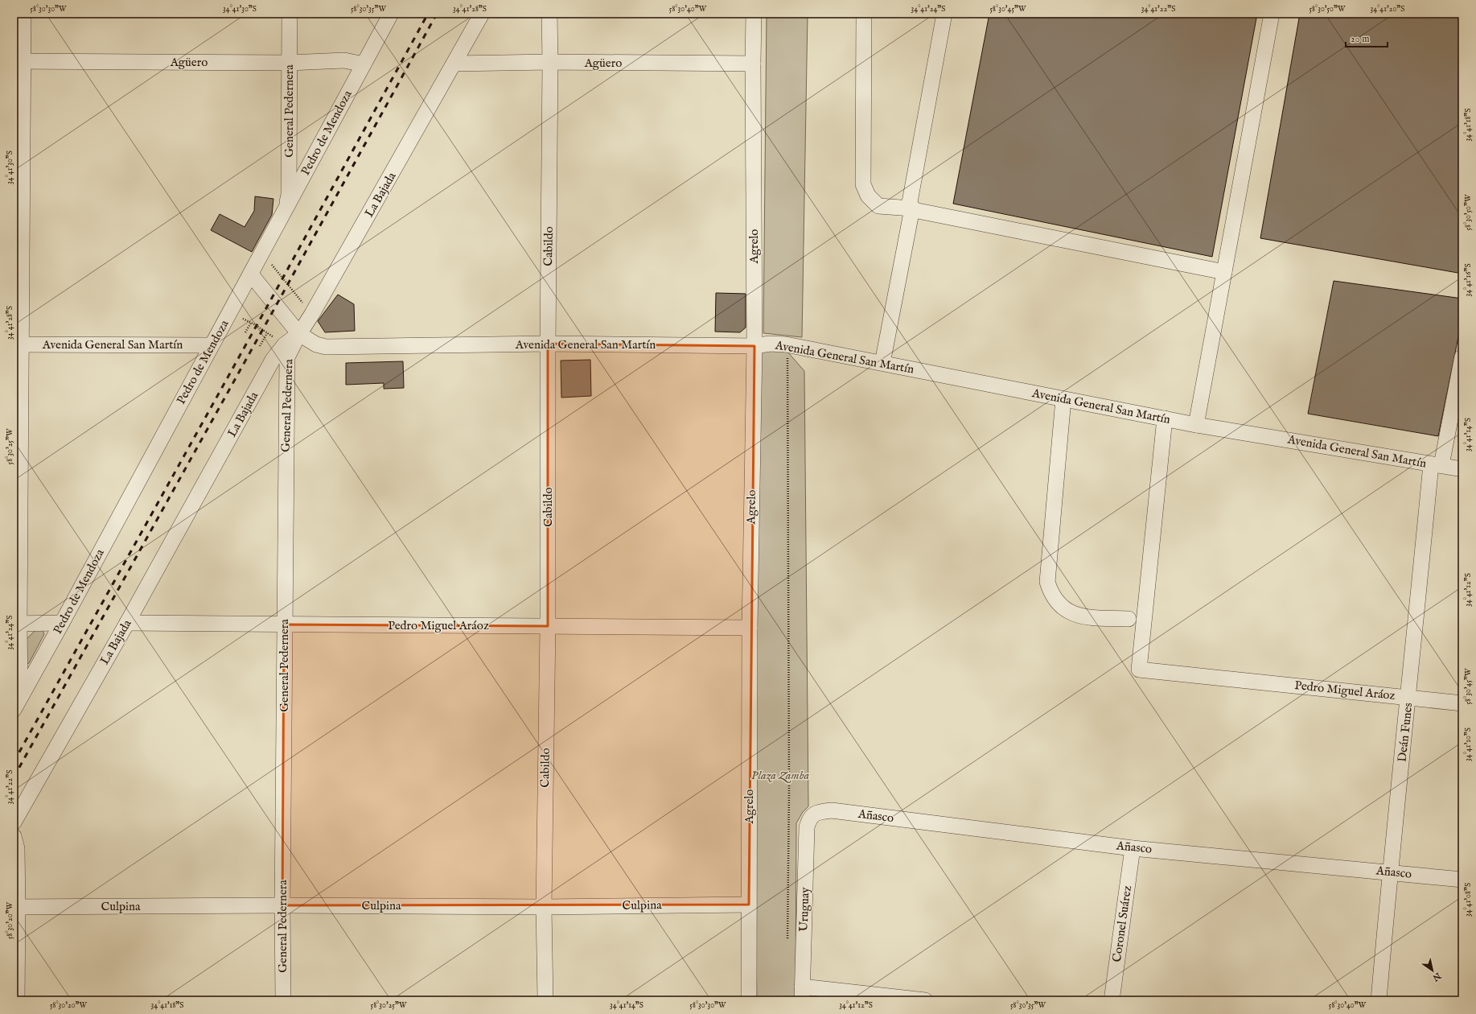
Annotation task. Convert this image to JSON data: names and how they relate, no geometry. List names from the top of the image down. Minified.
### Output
{"streets":{"street":["Agüero","General Pedernera","Pedro de Mendoza","La Bajada","Cabildo","Agrelo","Avenida General San Martín","Pedro Miguel Aráoz","Deán Funes","Añasco","Culpina","Uruguay","Coronel Suárez"]},"crossings":[["Agüero","General Pedernera"],["Agüero","Pedro de Mendoza"],["Agüero","La Bajada"],["Agüero","Cabildo"],["Agüero","Agrelo"],["General Pedernera","Pedro de Mendoza"],["General Pedernera","La Bajada"],["General Pedernera","Avenida General San Martín"],["General Pedernera","Pedro Miguel Aráoz"],["General Pedernera","Culpina"],["Pedro de Mendoza","Avenida General San Martín"],["La Bajada","Avenida General San Martín"],["La Bajada","Pedro Miguel Aráoz"],["Cabildo","Avenida General San Martín"],["Cabildo","Pedro Miguel Aráoz"],["Cabildo","Culpina"],["Agrelo","Avenida General San Martín"],["Agrelo","Pedro Miguel Aráoz"],["Agrelo","Culpina"],["Avenida General San Martín","Pedro Miguel Aráoz"],["Avenida General San Martín","Deán Funes"],["Pedro Miguel Aráoz","Deán Funes"],["Deán Funes","Añasco"],["Añasco","Uruguay"],["Añasco","Coronel Suárez"]],"parks":["Plaza Zamba"],"scale_bar":"20 m","north":"bottom right","coordinates":["58°30'30\"W","34°41'30\"S","58°30'35\"W","34°41'28\"S","58°30'40\"W","34°41'24\"S","58°30'45\"W","34°41'22\"S","58°30'50\"W","34°41'20\"S","34°41'18\"S","34°41'16\"S","34°41'14\"S","58°30'25\"W","34°41'12\"S","34°41'10\"S","34°41'08\"S","58°30'20\"W"]}
